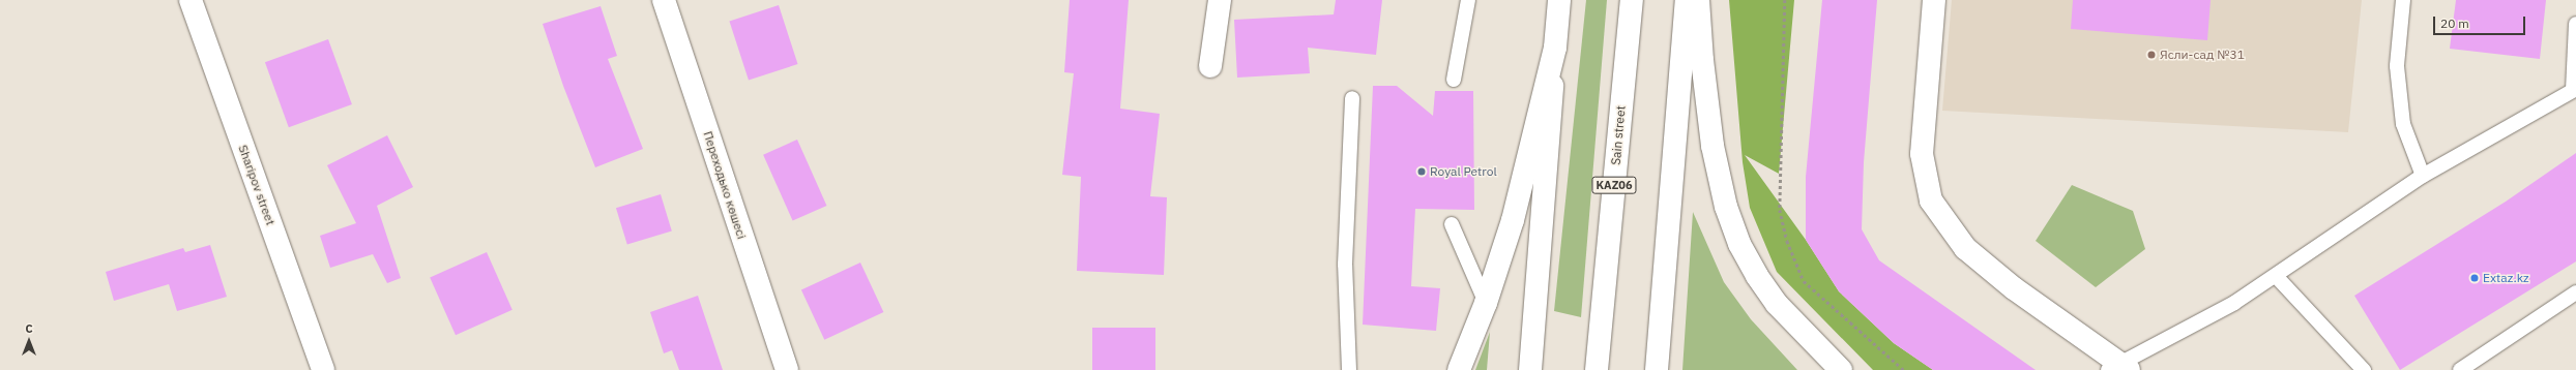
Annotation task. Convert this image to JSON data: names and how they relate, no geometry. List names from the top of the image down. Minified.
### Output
{"streets":{"main road":["Sain street","Sharipov street","Переходько көшесі","KАZ06"]},"places":["Ясли-сад №31","Royal Petrol","Extaz.kz"],"scale_bar":"20 m","north":"top"}
